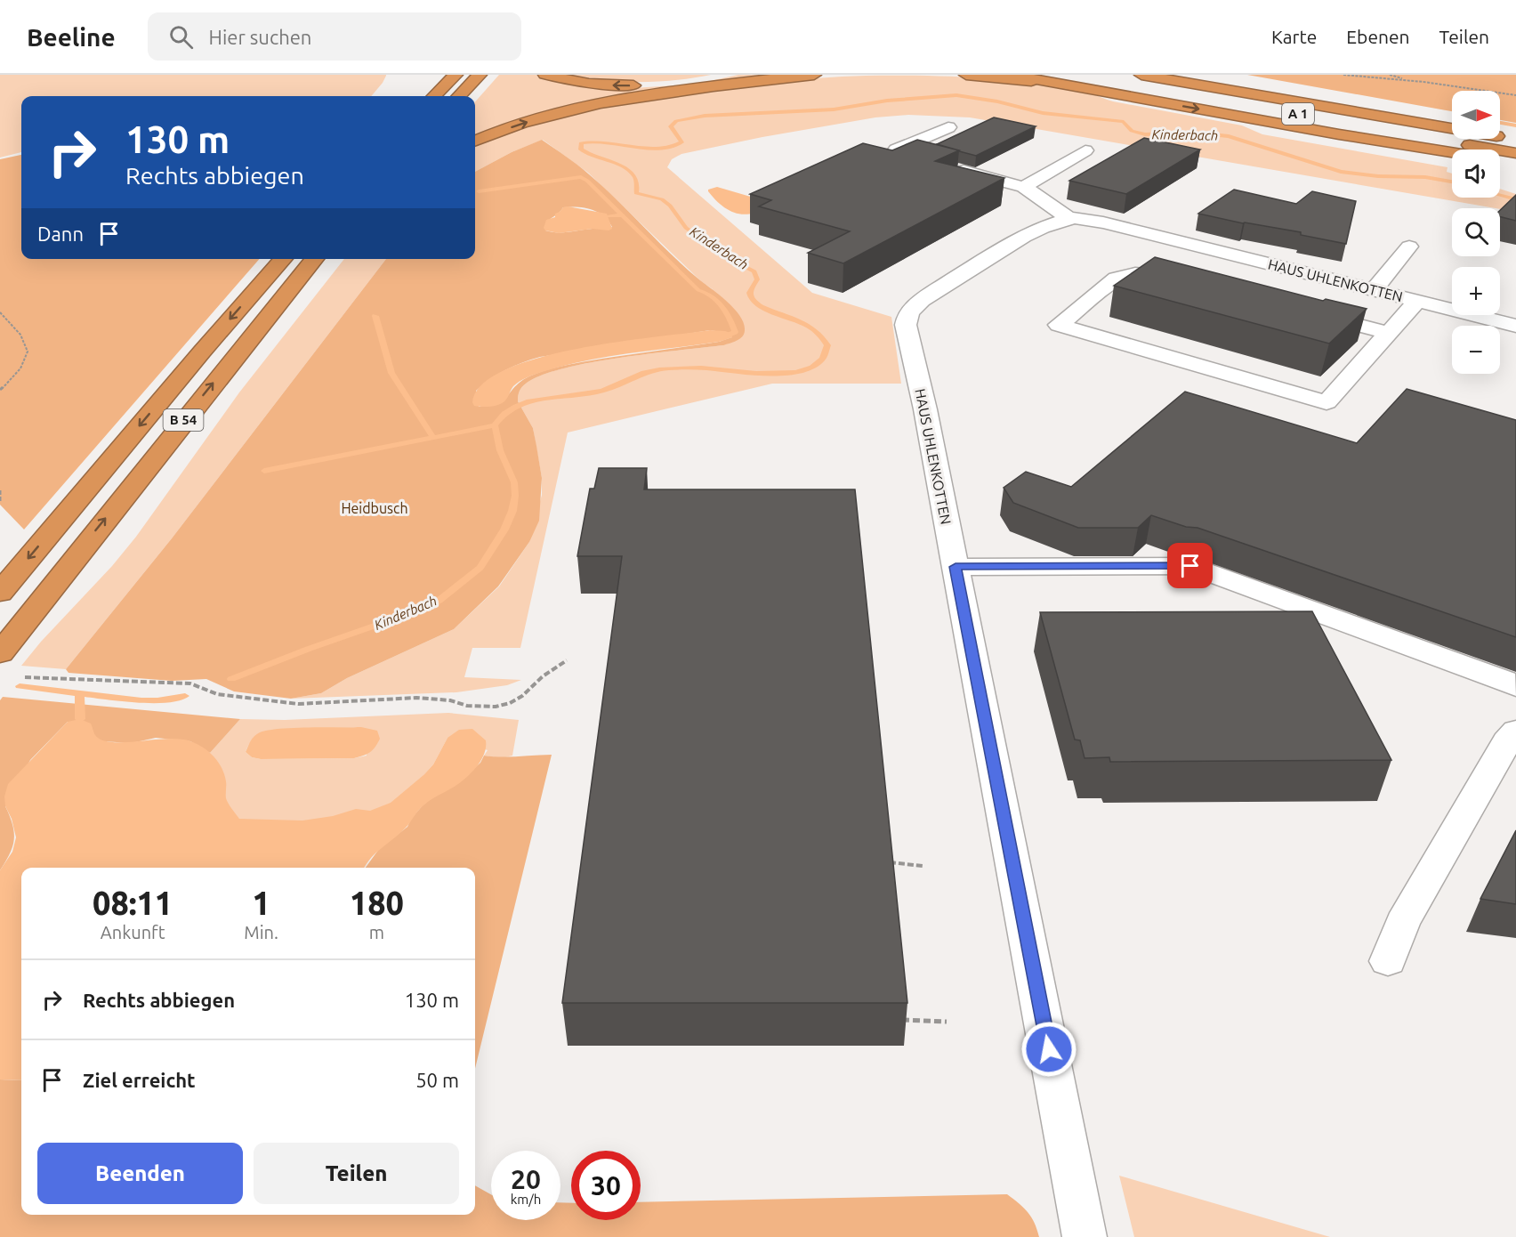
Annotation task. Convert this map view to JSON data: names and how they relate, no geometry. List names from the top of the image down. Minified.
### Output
{"streets":{"highway":["A 1","B 54"],"street":["HAUS UHLENKOTTEN"]},"water":["Kinderbach"],"parks":["Heidbusch"],"north":"right","page":{"header":"Beeline","search":"Hier suchen","nav":["Karte","Ebenen","Teilen"],"map_buttons":["+","−"],"turn":["130 m","Rechts abbiegen"],"then":"Dann","eta":["08:11","Ankunft","1","Min.","180","m"],"list":[{"name":"Rechts abbiegen","value":"130 m"},{"name":"Ziel erreicht","value":"50 m"}],"buttons":["Beenden","Teilen"],"speed":"20 km/h","limit":"30"}}
